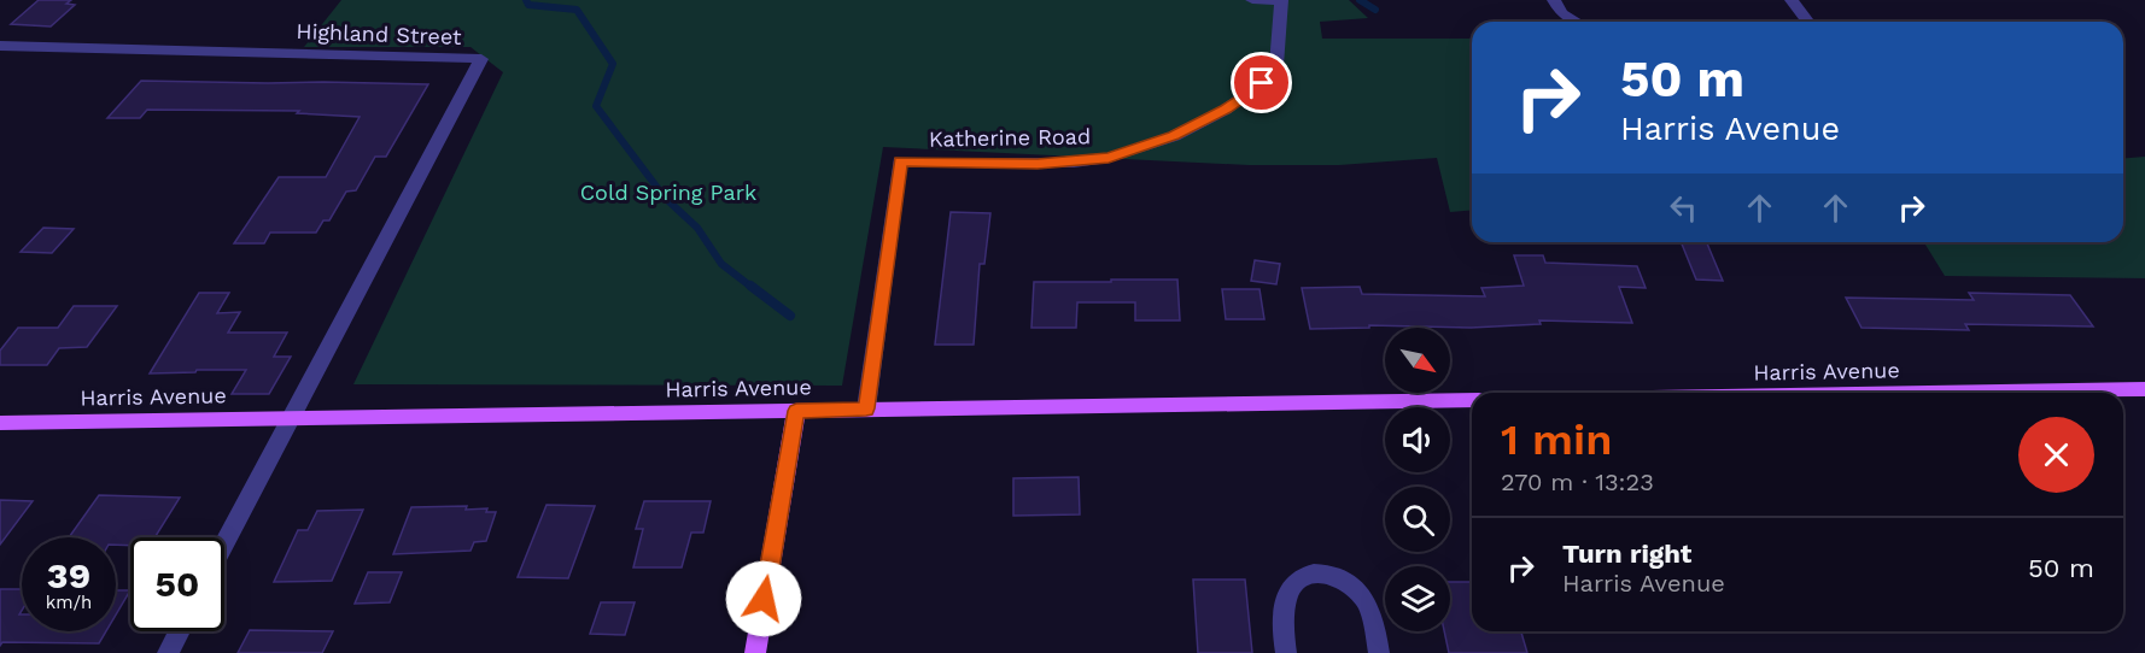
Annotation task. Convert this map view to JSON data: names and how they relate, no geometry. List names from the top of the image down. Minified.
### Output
{"streets":{"main road":["Harris Avenue"],"street":["Highland Street","Katherine Road"]},"crossings":[["Highland Street","Harris Avenue"],["Katherine Road","Harris Avenue"]],"parks":["Cold Spring Park"],"north":"bottom right","page":{"turn":["50 m","Harris Avenue"],"heading":["1 min","270 m · 13:23"],"list":[{"name":"Turn right","note":"Harris Avenue","value":"50 m"}],"speed":"39 km/h","limit":"50"}}
